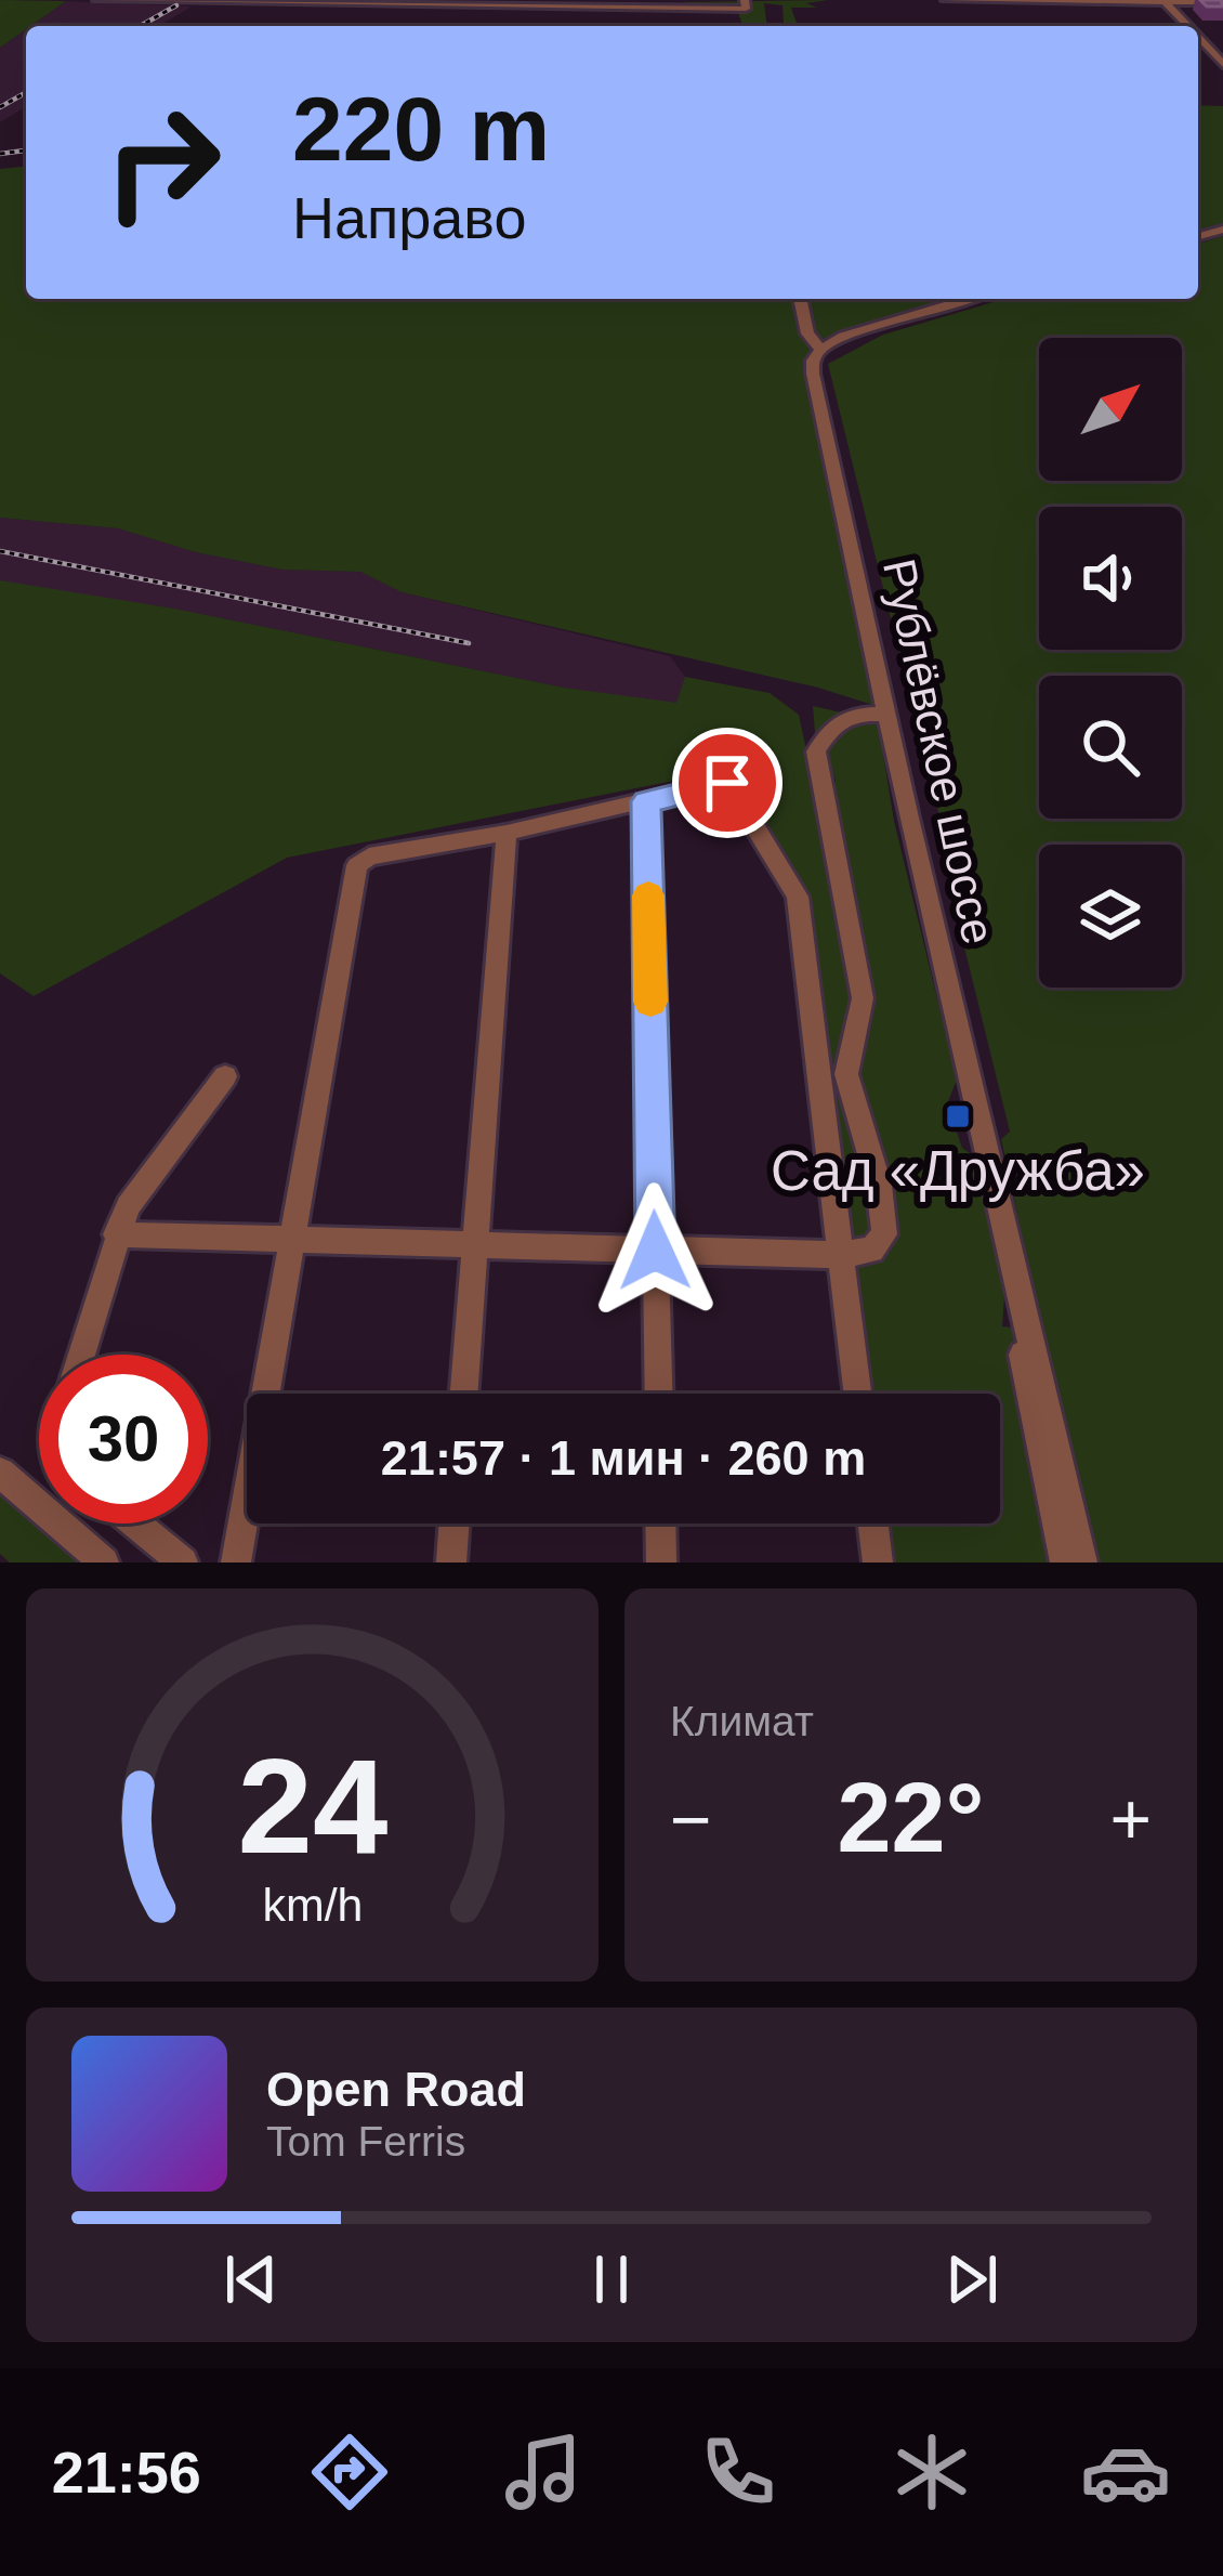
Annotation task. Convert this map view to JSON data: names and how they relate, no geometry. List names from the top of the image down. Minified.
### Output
{"streets":{"street":["Рублёвское шоссе"]},"places":{"transit":["Сад «Дружба»"]},"north":"top right","page":{"turn":["220 m","Направо"],"limit":"30","trip":"21:57 · 1 мин · 260 m","tile":"Климат","heat":["−","22°","+"],"song":["Open Road","Tom Ferris"],"tabs":"21:56","gauge":["24","km/h"]}}
